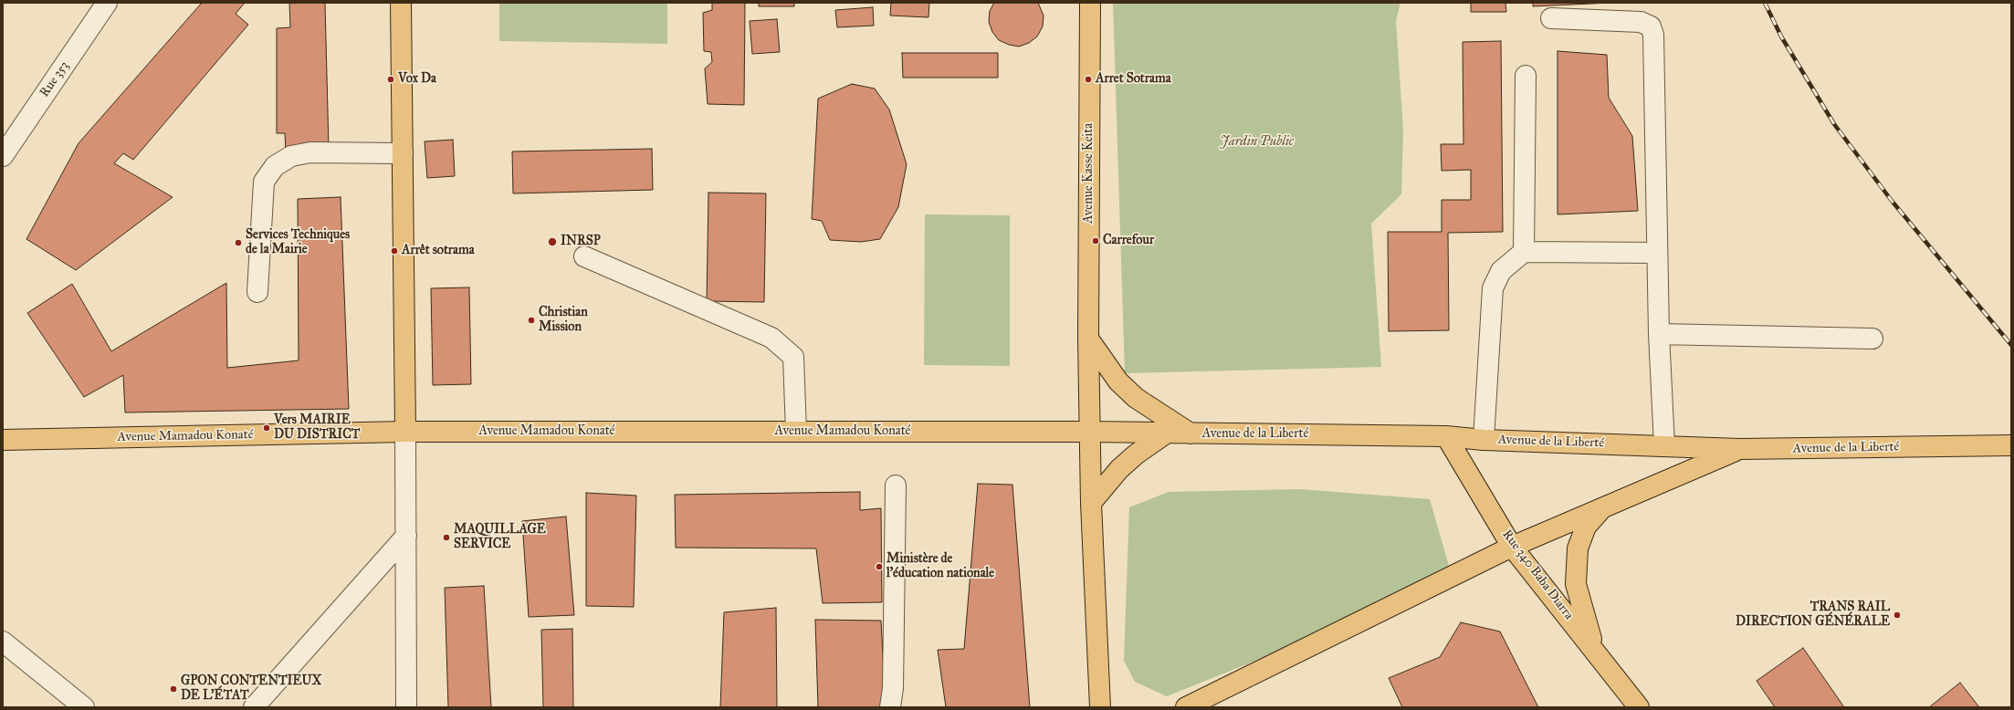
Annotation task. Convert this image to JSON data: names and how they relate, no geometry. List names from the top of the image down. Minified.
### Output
{"streets":{"main road":["Avenue Kasse Keita","Avenue Mamadou Konaté","Avenue de la Liberté","Rue 340 Baba Diarra"],"street":["Rue 353"]},"crossings":[["Avenue Kasse Keita","Avenue Mamadou Konaté"],["Avenue Kasse Keita","Avenue de la Liberté"],["Avenue Mamadou Konaté","Avenue de la Liberté"],["Avenue de la Liberté","Rue 340 Baba Diarra"]],"parks":["Jardin Public"],"places":["Vox Da","Arret Sotrama","Carrefour","INRSP","Services Techniques de la Mairie","Arrêt sotrama","Christian Mission","Vers MAIRIE DU DISTRICT","MAQUILLAGE SERVICE","Ministère de l'éducation nationale","TRANS RAIL DIRECTION GÉNÉRALE","GPON CONTENTIEUX DE L'ÉTAT"]}
